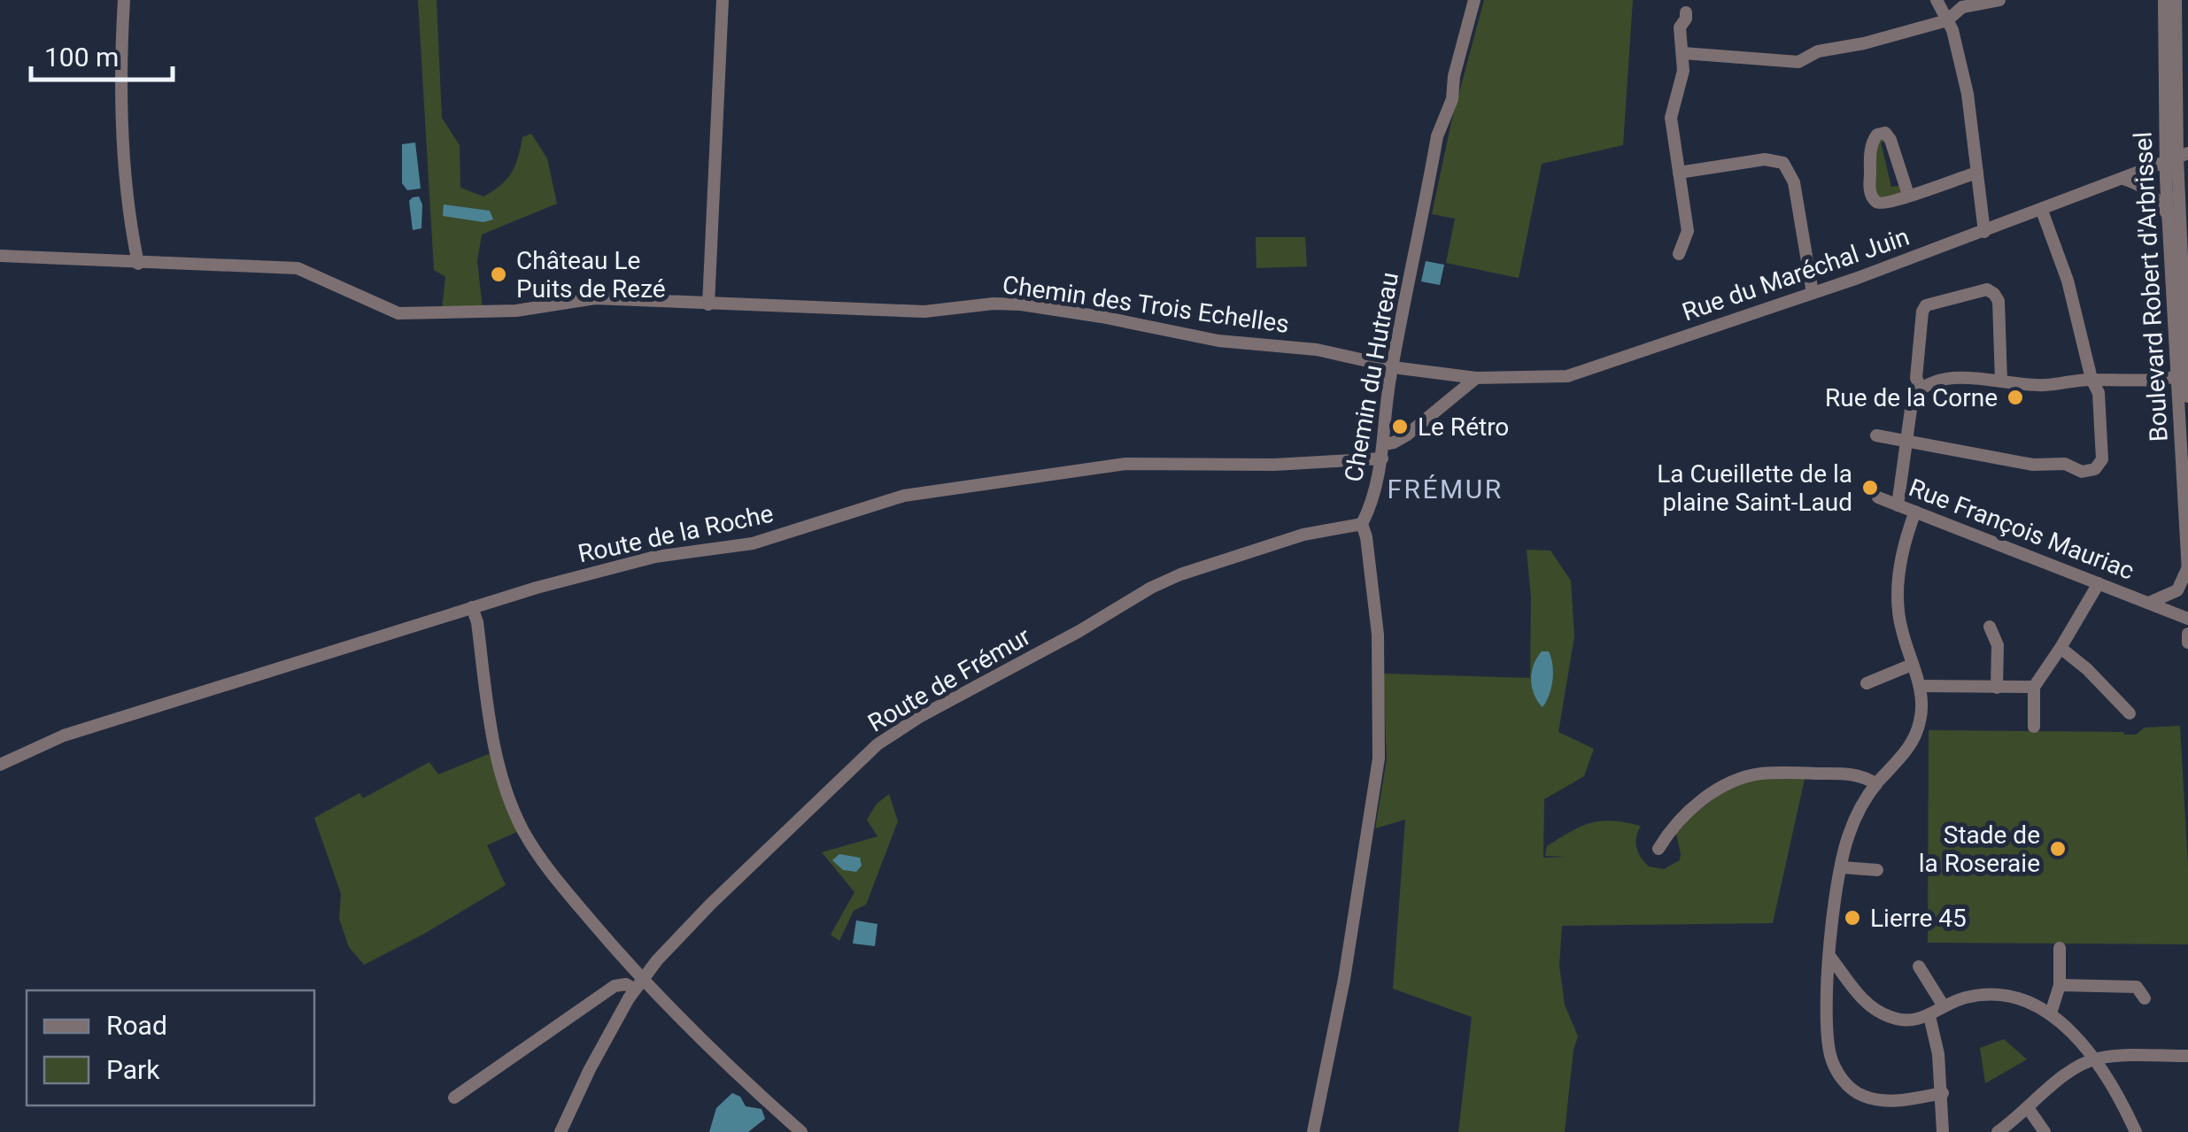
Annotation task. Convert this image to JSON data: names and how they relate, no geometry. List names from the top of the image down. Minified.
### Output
{"streets":{"street":["Rue du Maréchal Juin","Boulevard Robert d'Arbrissel","Chemin des Trois Echelles","Chemin du Hutreau","Rue François Mauriac","Route de la Roche","Route de Frémur"]},"crossings":[["Rue du Maréchal Juin","Boulevard Robert d'Arbrissel"],["Rue du Maréchal Juin","Chemin des Trois Echelles"],["Rue du Maréchal Juin","Chemin du Hutreau"],["Boulevard Robert d'Arbrissel","Rue François Mauriac"],["Chemin des Trois Echelles","Chemin du Hutreau"],["Chemin du Hutreau","Route de la Roche"],["Chemin du Hutreau","Route de Frémur"]],"districts":["FRÉMUR"],"places":["Château Le Puits de Rezé","Rue de la Corne","Le Rétro","La Cueillette de la plaine Saint-Laud","Stade de la Roseraie","Lierre 45"],"legend":["Road","Park"],"scale_bar":"100 m"}
